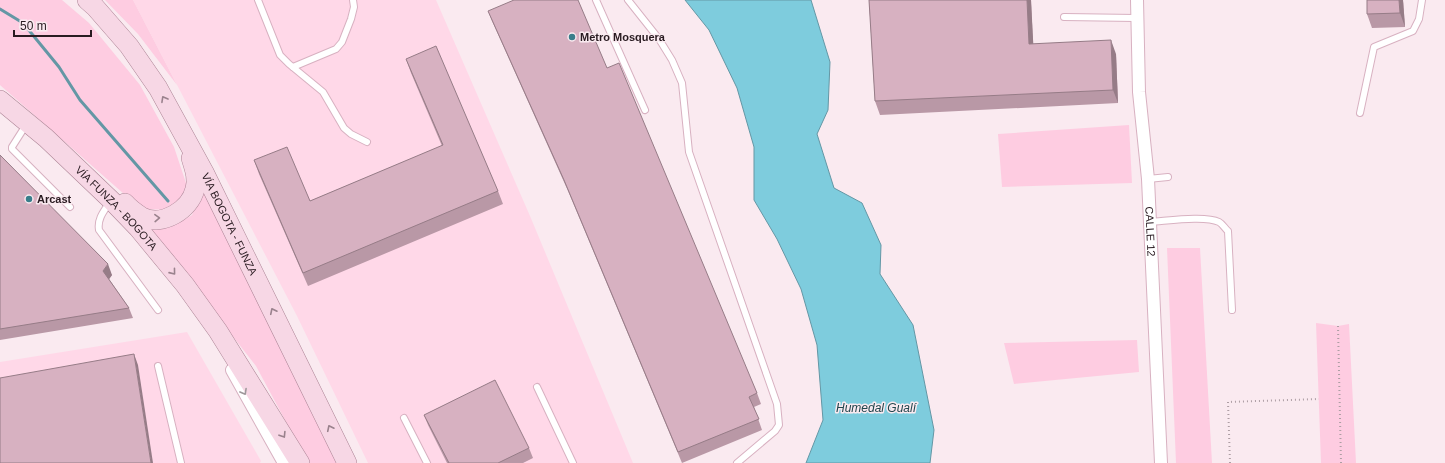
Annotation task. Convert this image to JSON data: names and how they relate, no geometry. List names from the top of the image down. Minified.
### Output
{"streets":{"main road":["VÍA FUNZA - BOGOTA","VÍA BOGOTA - FUNZA"],"street":["CALLE 12"]},"one_way":["VÍA FUNZA - BOGOTA","VÍA BOGOTA - FUNZA"],"water":["Humedal Gualí"],"places":["Metro Mosquera","Arcast"],"scale_bar":"50 m"}
